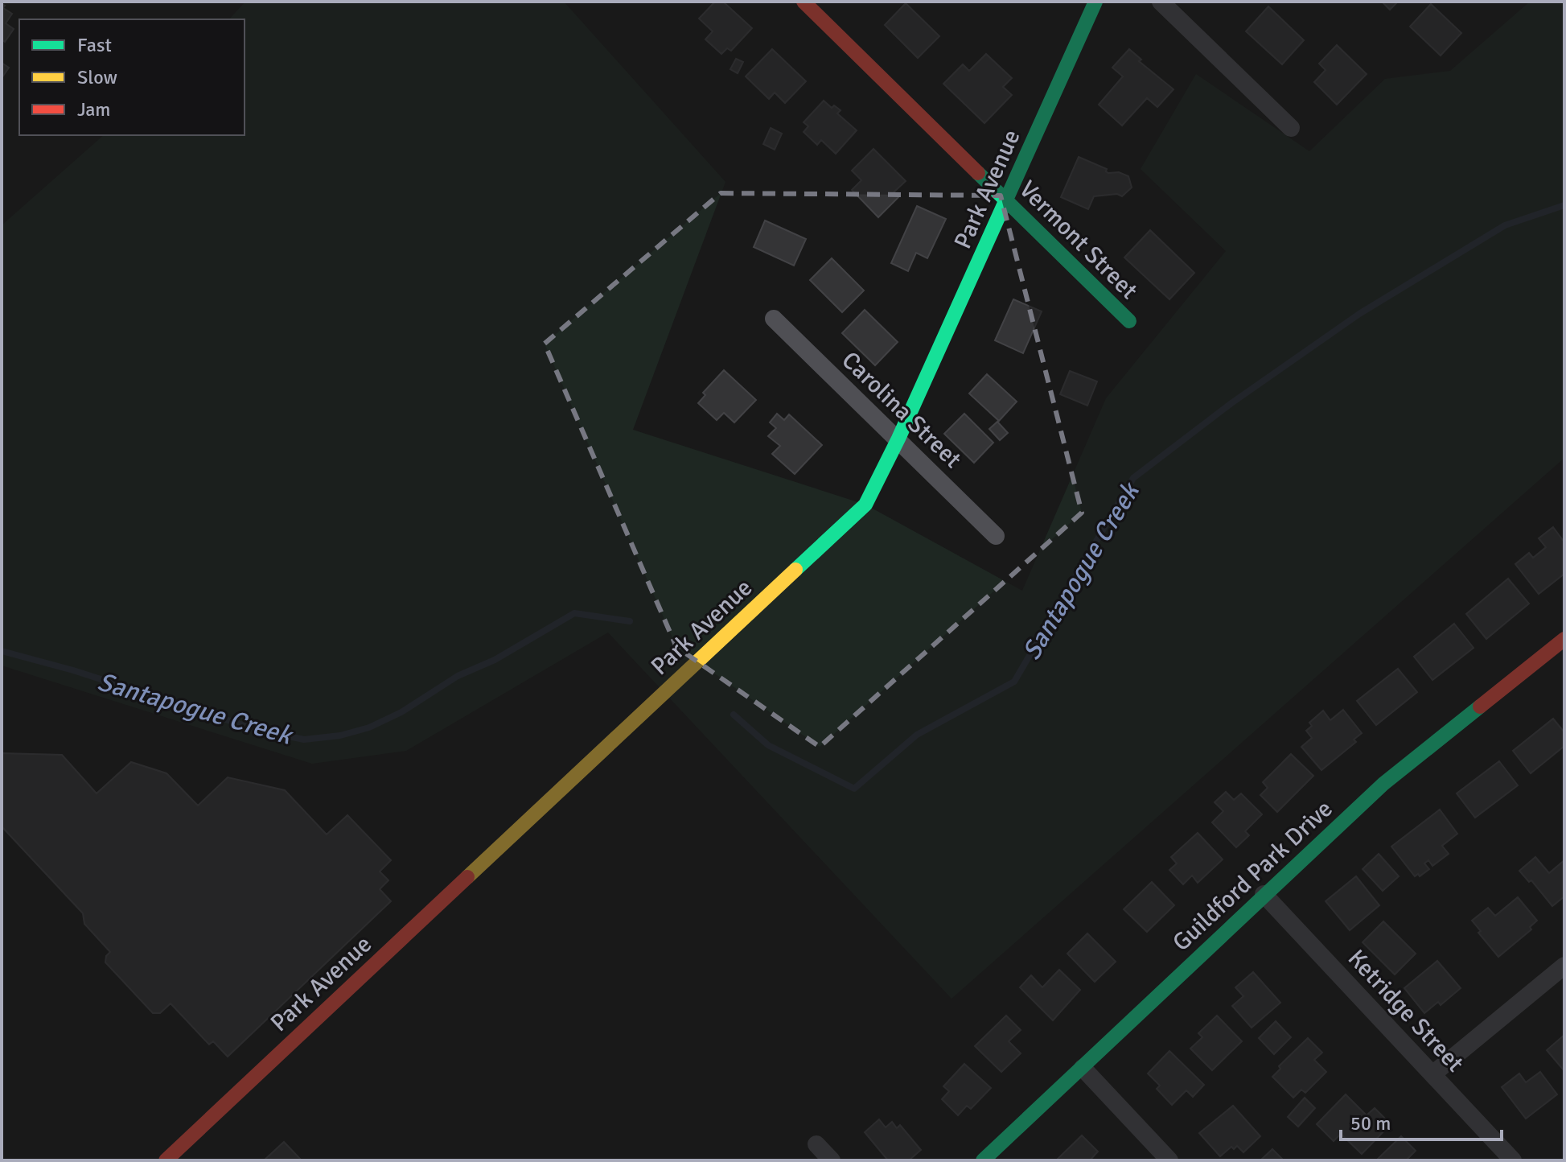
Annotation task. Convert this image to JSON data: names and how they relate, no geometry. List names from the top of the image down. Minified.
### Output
{"streets":{"street":["Park Avenue","Vermont Street","Carolina Street","Guildford Park Drive","Ketridge Street"]},"crossings":[["Park Avenue","Vermont Street"],["Park Avenue","Carolina Street"],["Guildford Park Drive","Ketridge Street"]],"water":["Santapogue Creek"],"legend":["Fast","Slow","Jam"],"scale_bar":"50 m"}
